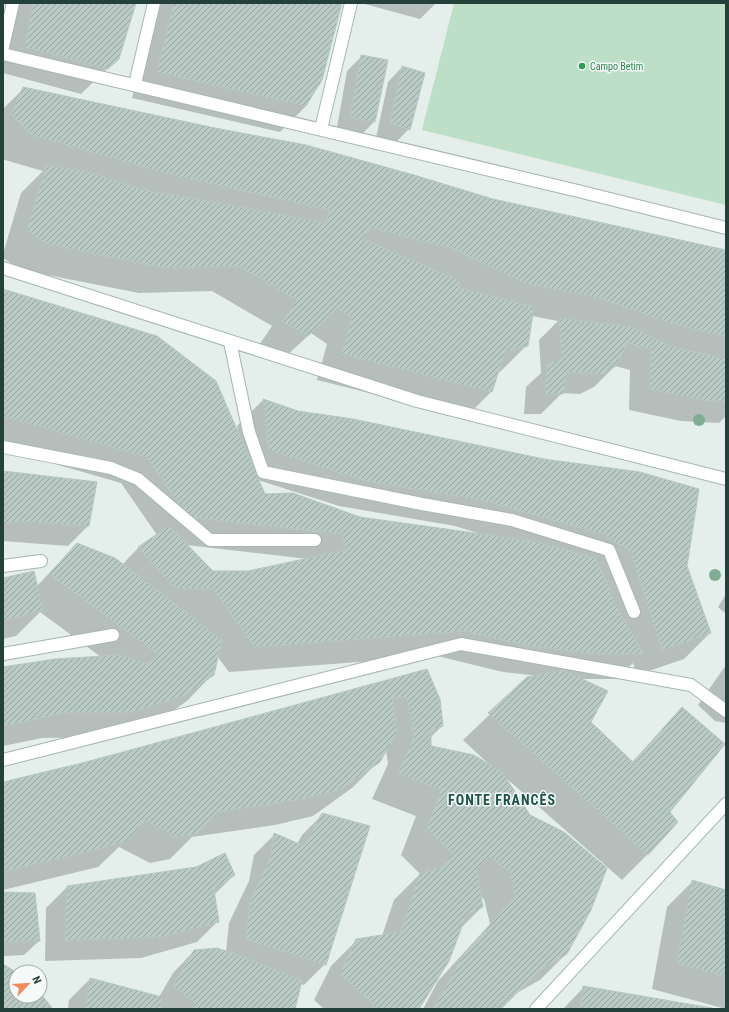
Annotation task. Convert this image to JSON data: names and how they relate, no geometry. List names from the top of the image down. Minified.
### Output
{"districts":["FONTE FRANCÊS"],"places":["Campo Betim"],"north":"top right"}
